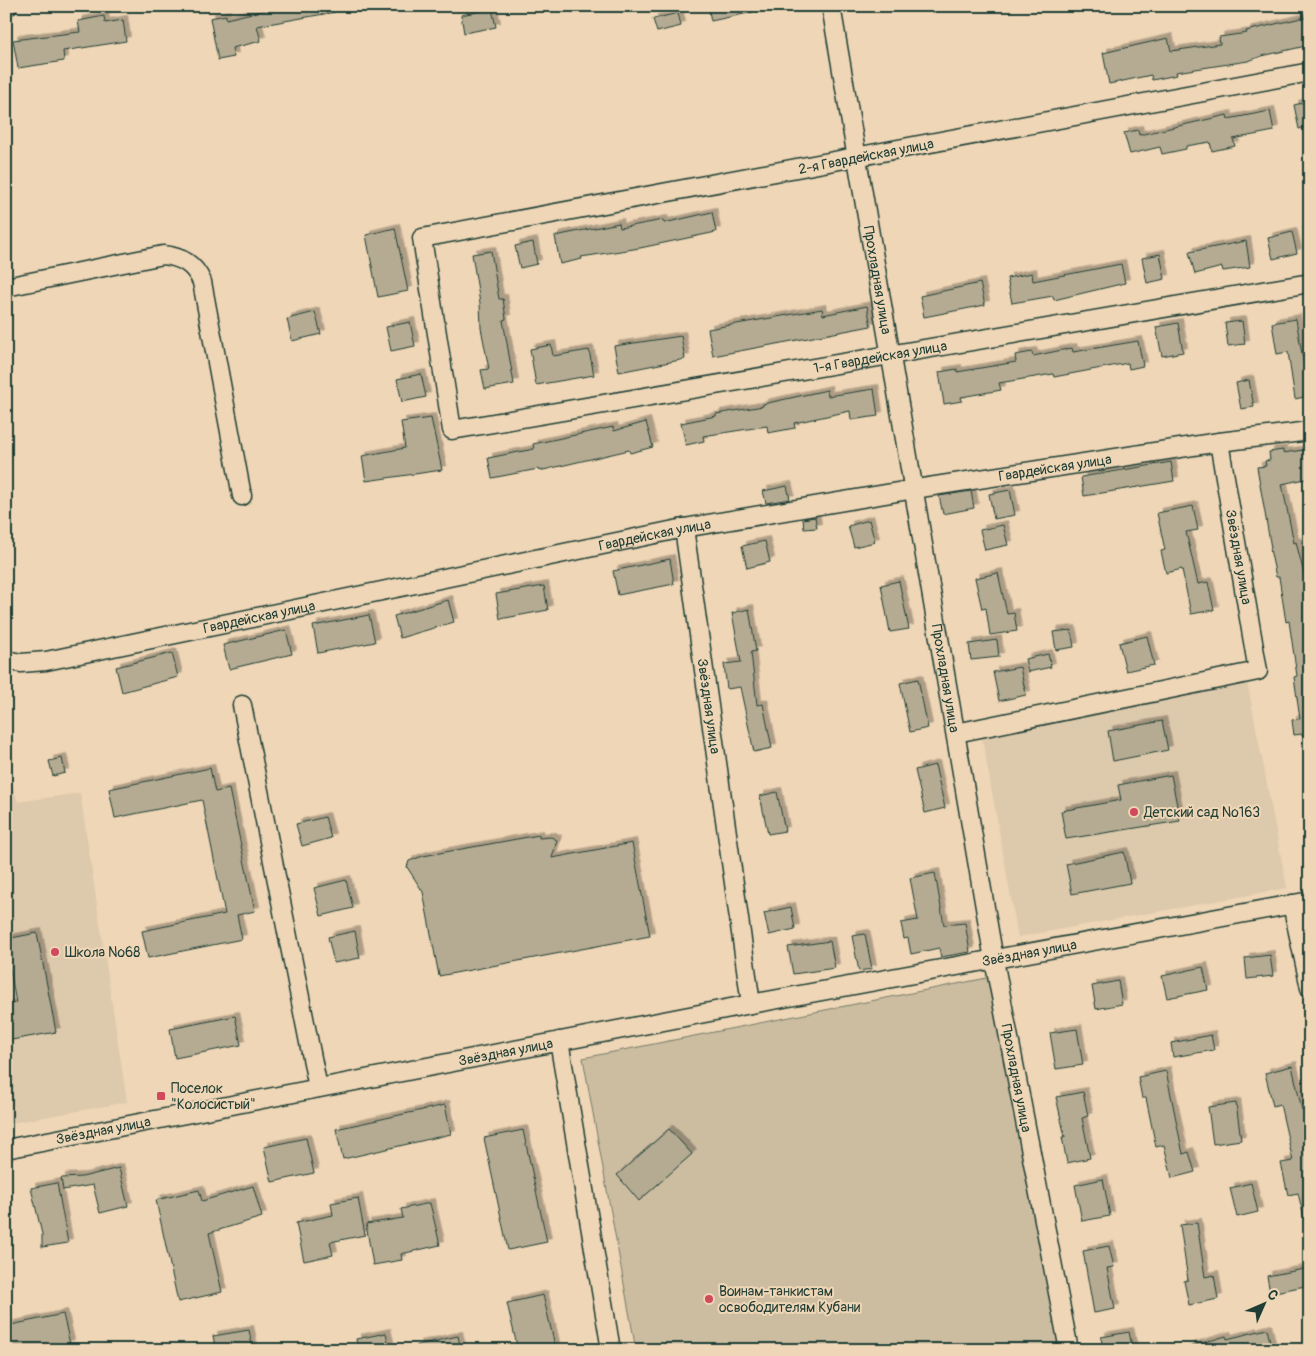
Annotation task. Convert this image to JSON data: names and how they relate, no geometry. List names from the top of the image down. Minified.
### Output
{"streets":{"street":["2-я Гвардейская улица","Прохладная улица","1-я Гвардейская улица","Гвардейская улица","Звёздная улица"]},"crossings":[["2-я Гвардейская улица","Прохладная улица"],["2-я Гвардейская улица","1-я Гвардейская улица"],["Прохладная улица","1-я Гвардейская улица"],["Прохладная улица","Гвардейская улица"],["Прохладная улица","Звёздная улица"],["Гвардейская улица","Звёздная улица"]],"places":{"other":["Детский cад №163","Школа №68","Воинам-танкистам освободителям Кубани"],"transit":["Поселок \"Колосистый\""]},"north":"top right"}
